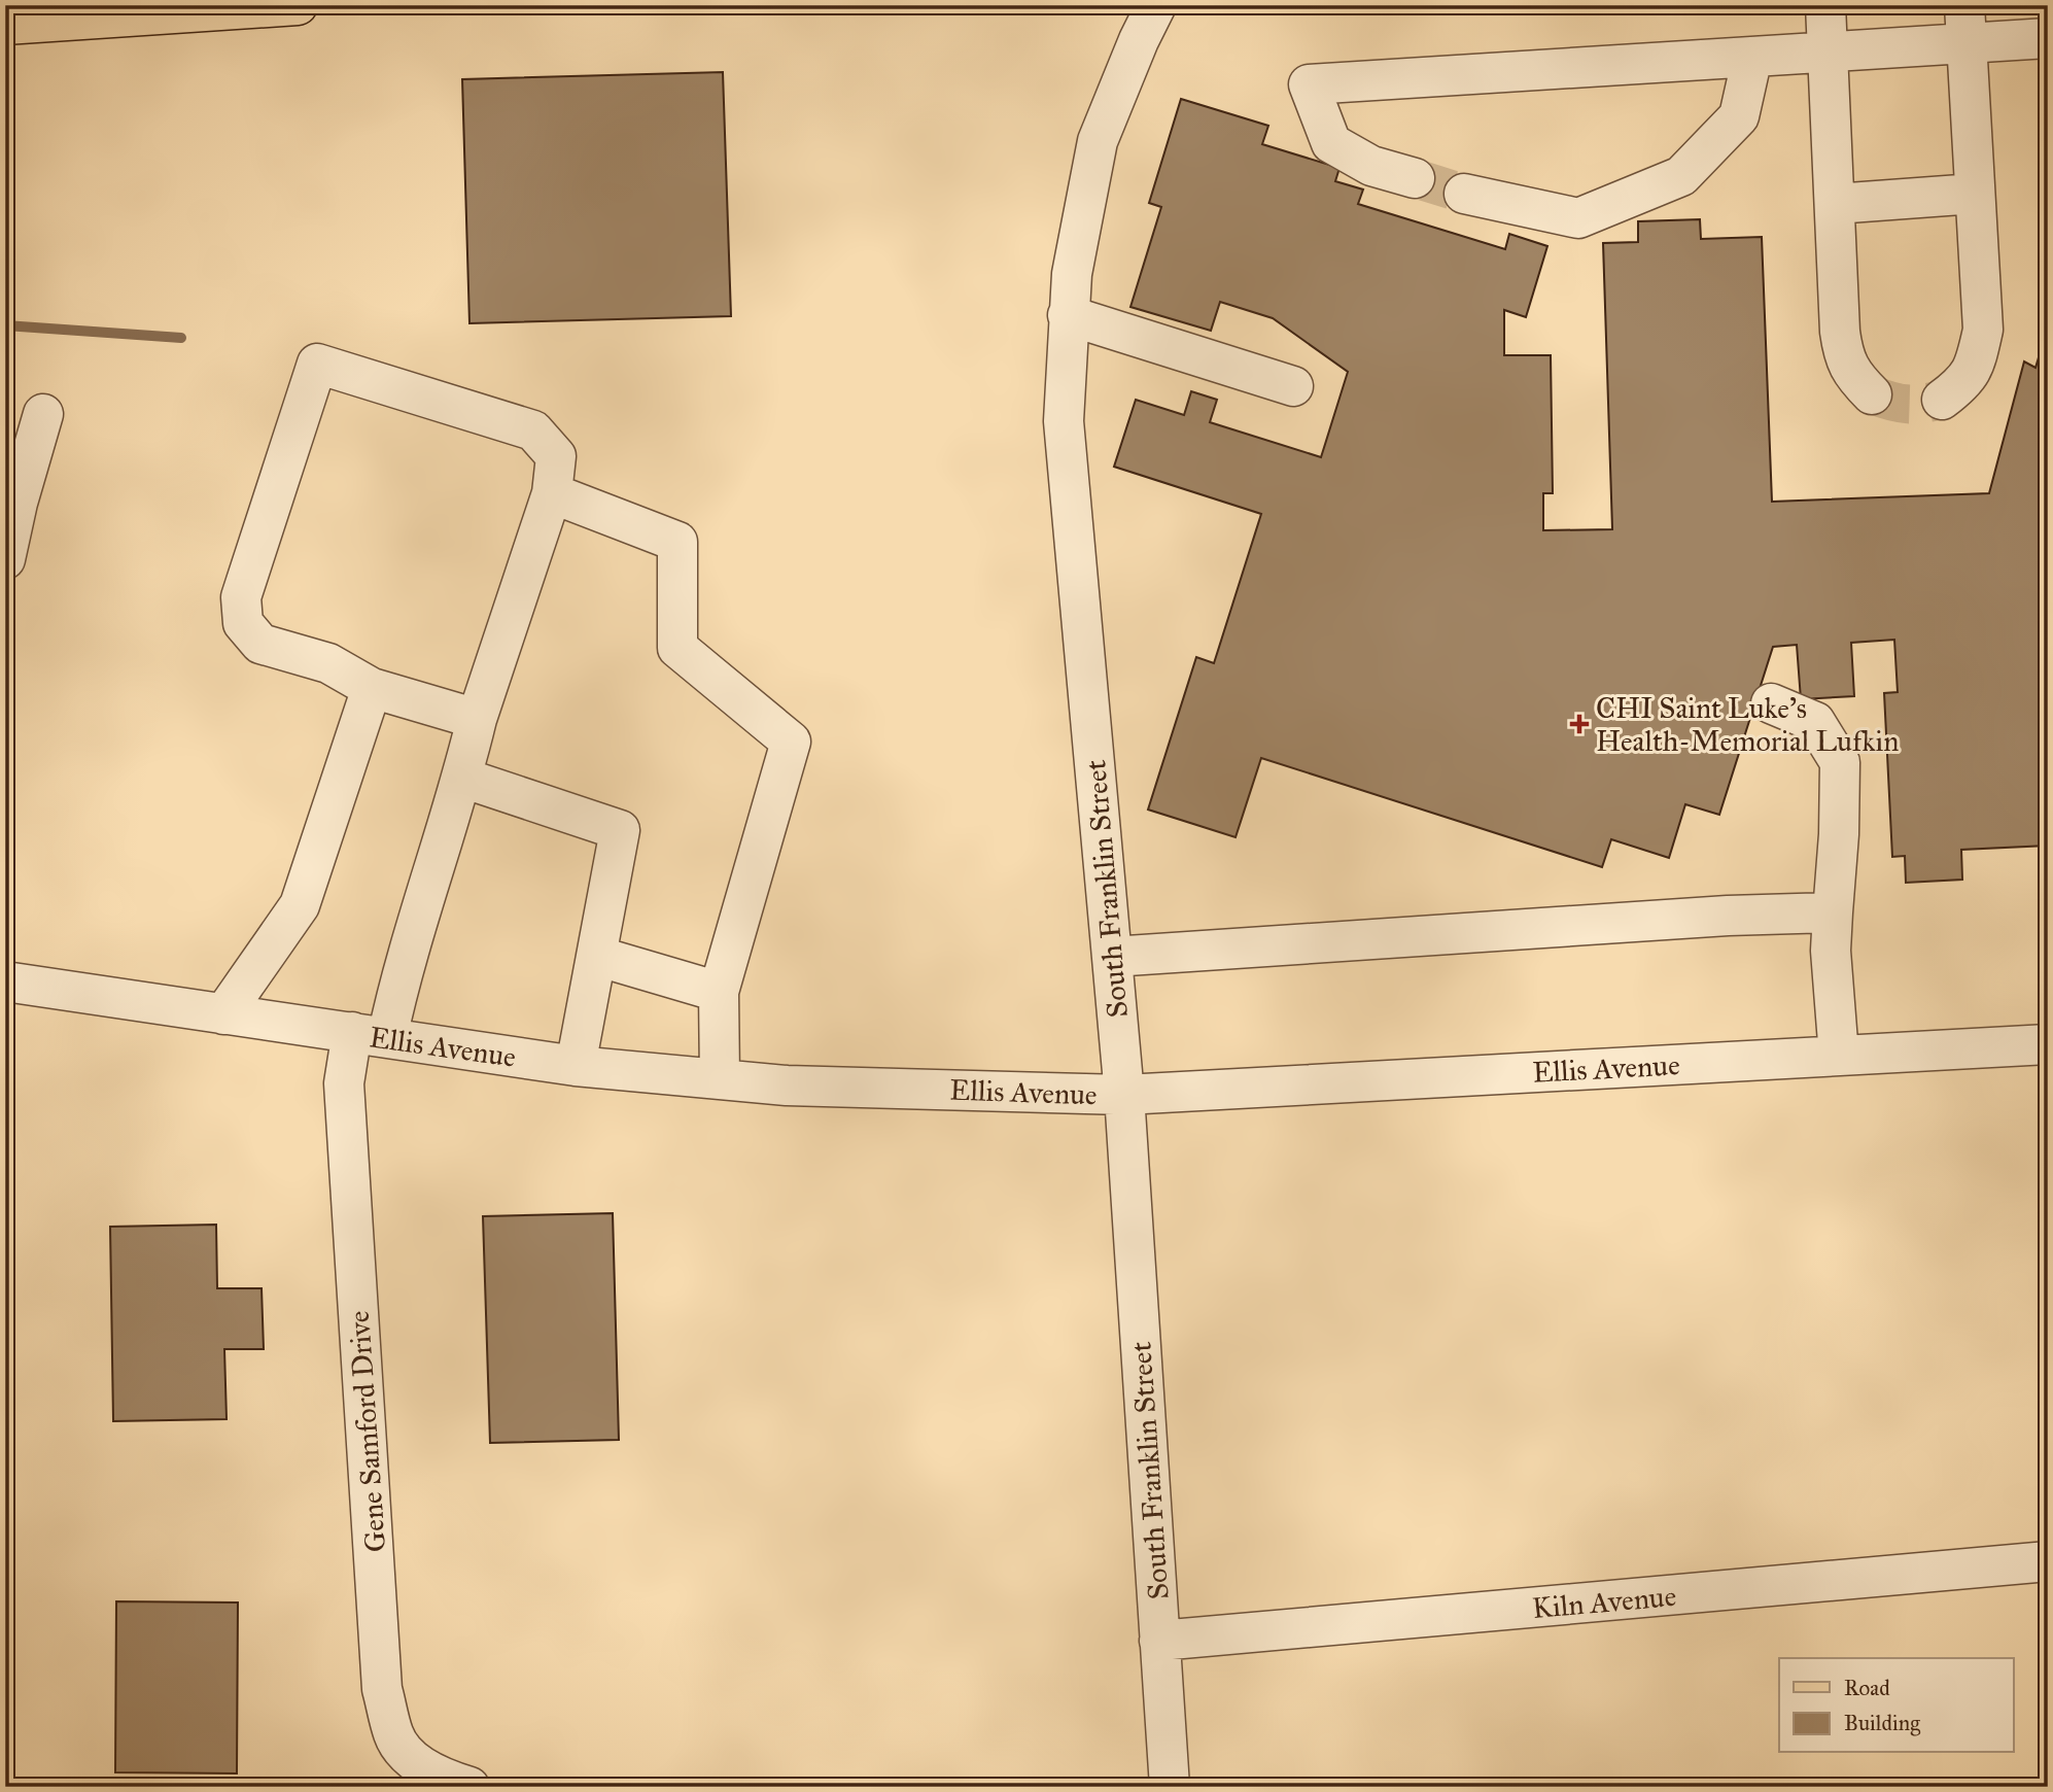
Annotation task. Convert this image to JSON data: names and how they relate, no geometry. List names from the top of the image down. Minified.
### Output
{"streets":{"street":["South Franklin Street","Ellis Avenue","Gene Samford Drive","Kiln Avenue"]},"crossings":[["South Franklin Street","Ellis Avenue"],["South Franklin Street","Kiln Avenue"],["Ellis Avenue","Gene Samford Drive"]],"places":{"health":["CHI Saint Luke's Health-Memorial Lufkin"]},"legend":["Road","Building"]}
